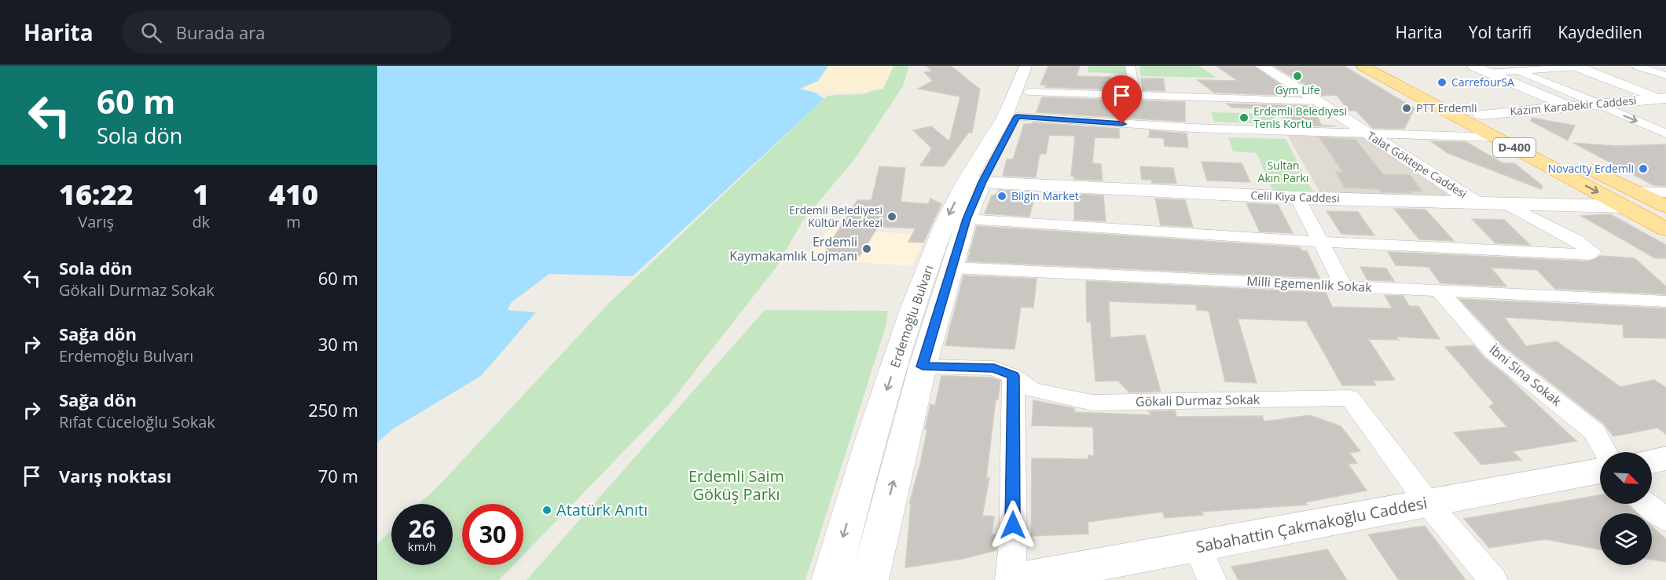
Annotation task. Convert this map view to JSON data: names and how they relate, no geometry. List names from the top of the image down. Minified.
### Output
{"streets":{"highway":["D-400"],"street":["Kazım Karabekir Caddesi","Talat Göktepe Caddesi","Celil Kiya Caddesi","Milli Egemenlik Sokak","Erdemoğlu Bulvarı","İbni Sina Sokak","Gökali Durmaz Sokak","Sabahattin Çakmakoğlu Caddesi"]},"crossings":[["Kazım Karabekir Caddesi","D-400"],["D-400","Celil Kiya Caddesi"],["Talat Göktepe Caddesi","Celil Kiya Caddesi"],["Celil Kiya Caddesi","Erdemoğlu Bulvarı"],["Milli Egemenlik Sokak","Erdemoğlu Bulvarı"],["Milli Egemenlik Sokak","İbni Sina Sokak"],["Erdemoğlu Bulvarı","Gökali Durmaz Sokak"],["Gökali Durmaz Sokak","Sabahattin Çakmakoğlu Caddesi"]],"parks":["Sultan Akın Parkı","Erdemli Saim Göküş Parkı"],"places":["Gym Life","CarrefourSA","PTT Erdemli","Erdemli Belediyesi Tenis Kortu","Novacity Erdemli","Bilgin Market","Erdemli Belediyesi Kültür Merkezi","Erdemli Kaymakamlık Lojmanı","Atatürk Anıtı"],"north":"bottom right","page":{"header":"Harita","search":"Burada ara","nav":["Harita","Yol tarifi","Kaydedilen"],"turn":["60 m","Sola dön"],"eta":["16:22","Varış","1","dk","410","m"],"list":[{"name":"Sola dön","note":"Gökali Durmaz Sokak","value":"60 m"},{"name":"Sağa dön","note":"Erdemoğlu Bulvarı","value":"30 m"},{"name":"Sağa dön","note":"Rıfat Cüceloğlu Sokak","value":"250 m"},{"name":"Varış noktası","value":"70 m"}],"speed":"26 km/h","limit":"30"}}
